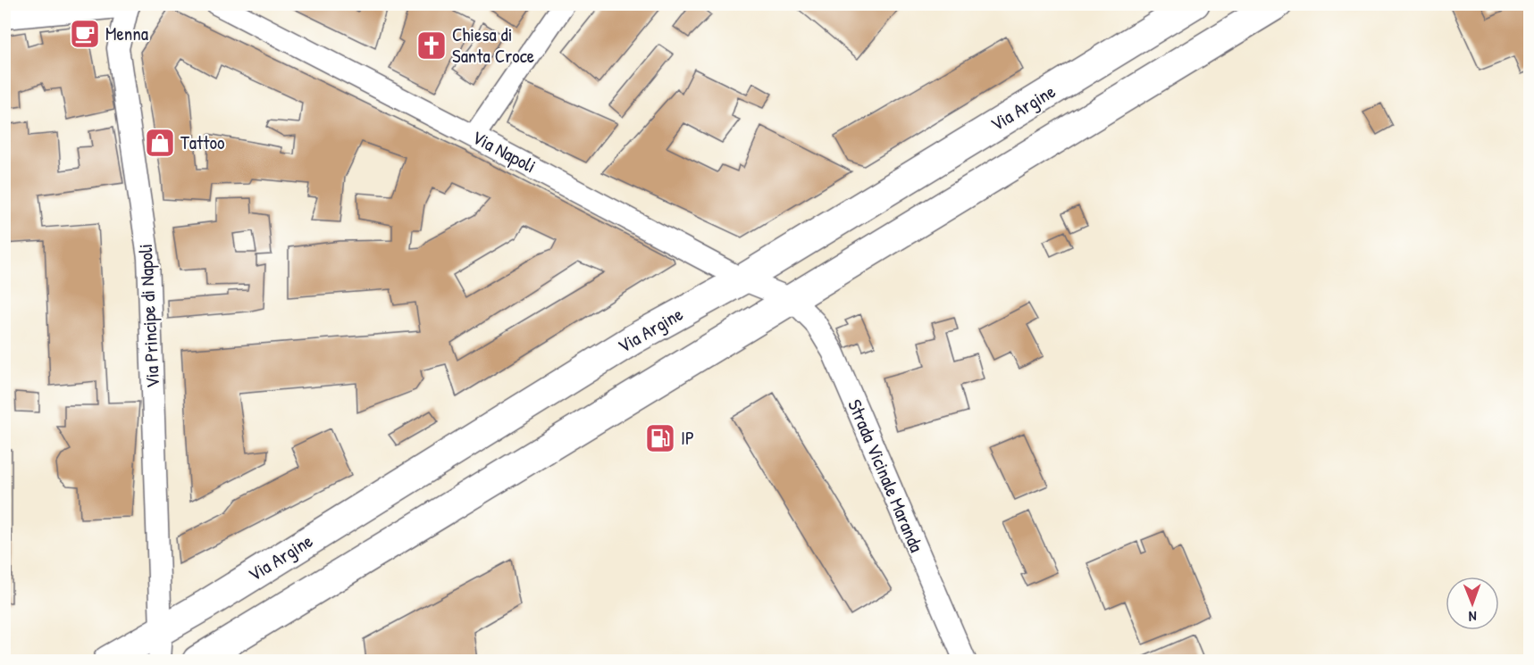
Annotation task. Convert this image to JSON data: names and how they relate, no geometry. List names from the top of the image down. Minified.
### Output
{"streets":{"street":["Via Argine","Via Napoli","Via Principe di Napoli","Strada Vicinale Maranda"]},"crossings":[["Via Argine","Via Napoli"],["Via Argine","Via Principe di Napoli"],["Via Napoli","Strada Vicinale Maranda"]],"places":{"cafe":["Menna"],"church":["Chiesa di Santa Croce"],"shop":["Tattoo"],"fuel station":["IP"]},"north":"bottom"}
